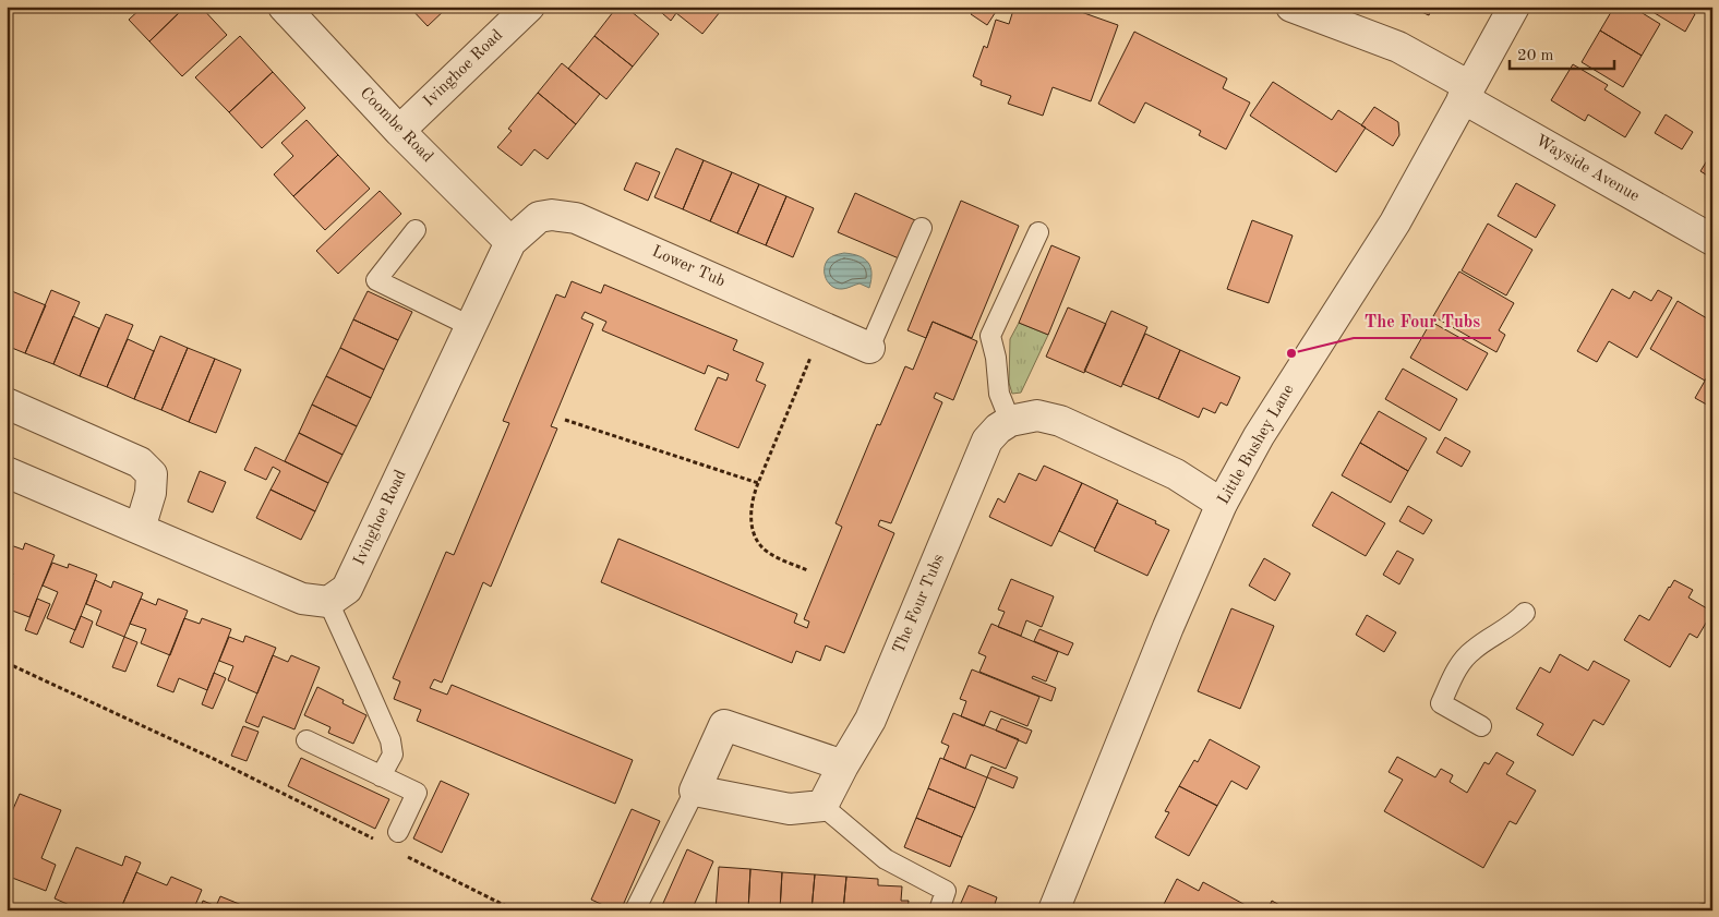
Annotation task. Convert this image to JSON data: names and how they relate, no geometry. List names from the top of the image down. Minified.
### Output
{"streets":{"street":["Ivinghoe Road","Coombe Road","Wayside Avenue","Lower Tub","Little Bushey Lane","The Four Tubs"]},"crossings":[["Ivinghoe Road","Coombe Road"],["Ivinghoe Road","Lower Tub"],["Coombe Road","Lower Tub"],["Wayside Avenue","Little Bushey Lane"],["Little Bushey Lane","The Four Tubs"]],"places":["The Four Tubs"],"scale_bar":"20 m"}
